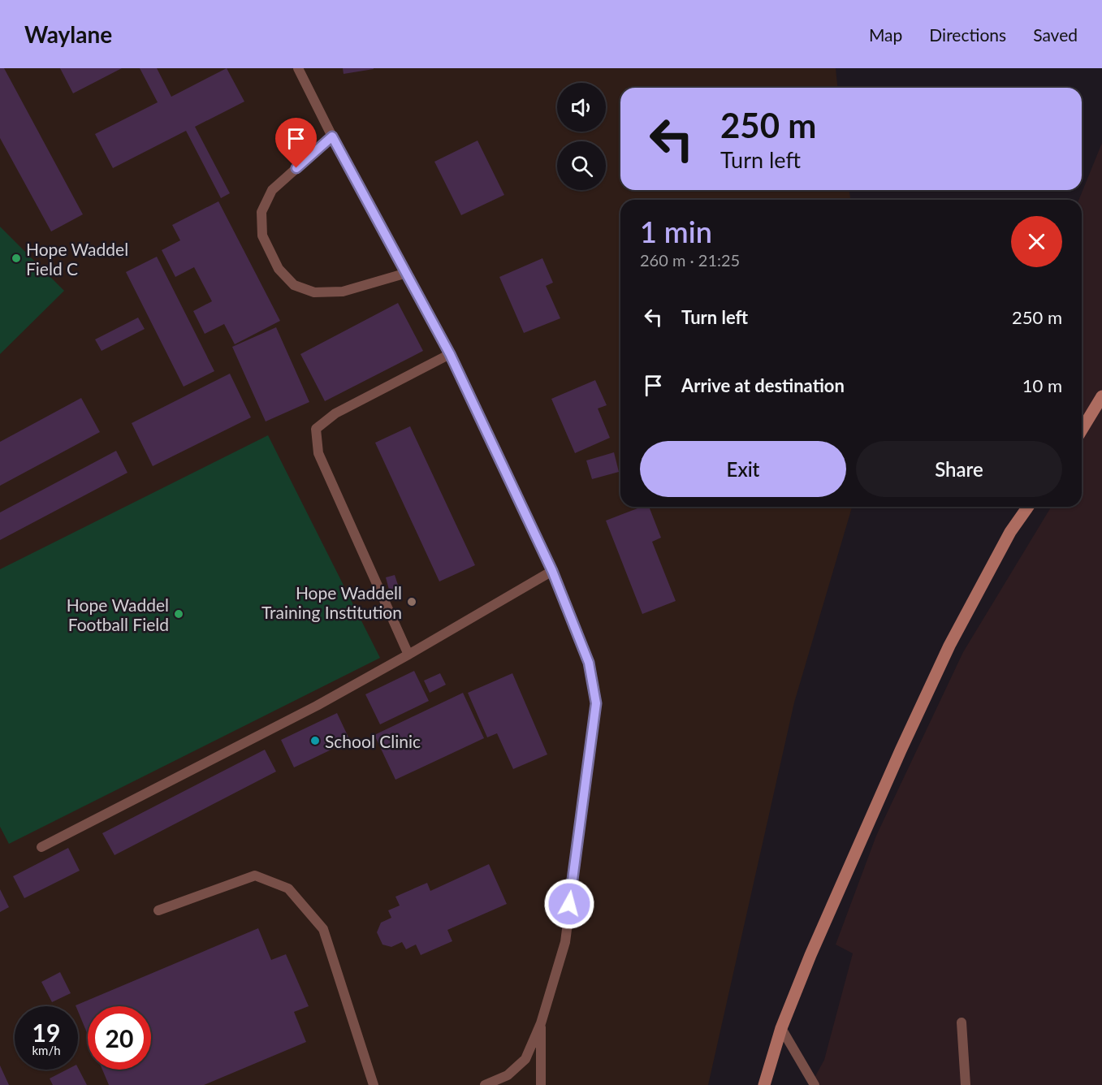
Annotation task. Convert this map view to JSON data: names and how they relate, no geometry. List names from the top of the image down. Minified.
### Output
{"places":["Hope Waddel Field C","Hope Waddell Training Institution","Hope Waddel Football Field","School Clinic"],"page":{"header":"Waylane","nav":["Map","Directions","Saved"],"turn":["250 m","Turn left"],"heading":["1 min","260 m · 21:25"],"list":[{"name":"Turn left","value":"250 m"},{"name":"Arrive at destination","value":"10 m"}],"buttons":["Exit","Share"],"speed":"19 km/h","limit":"20"}}
